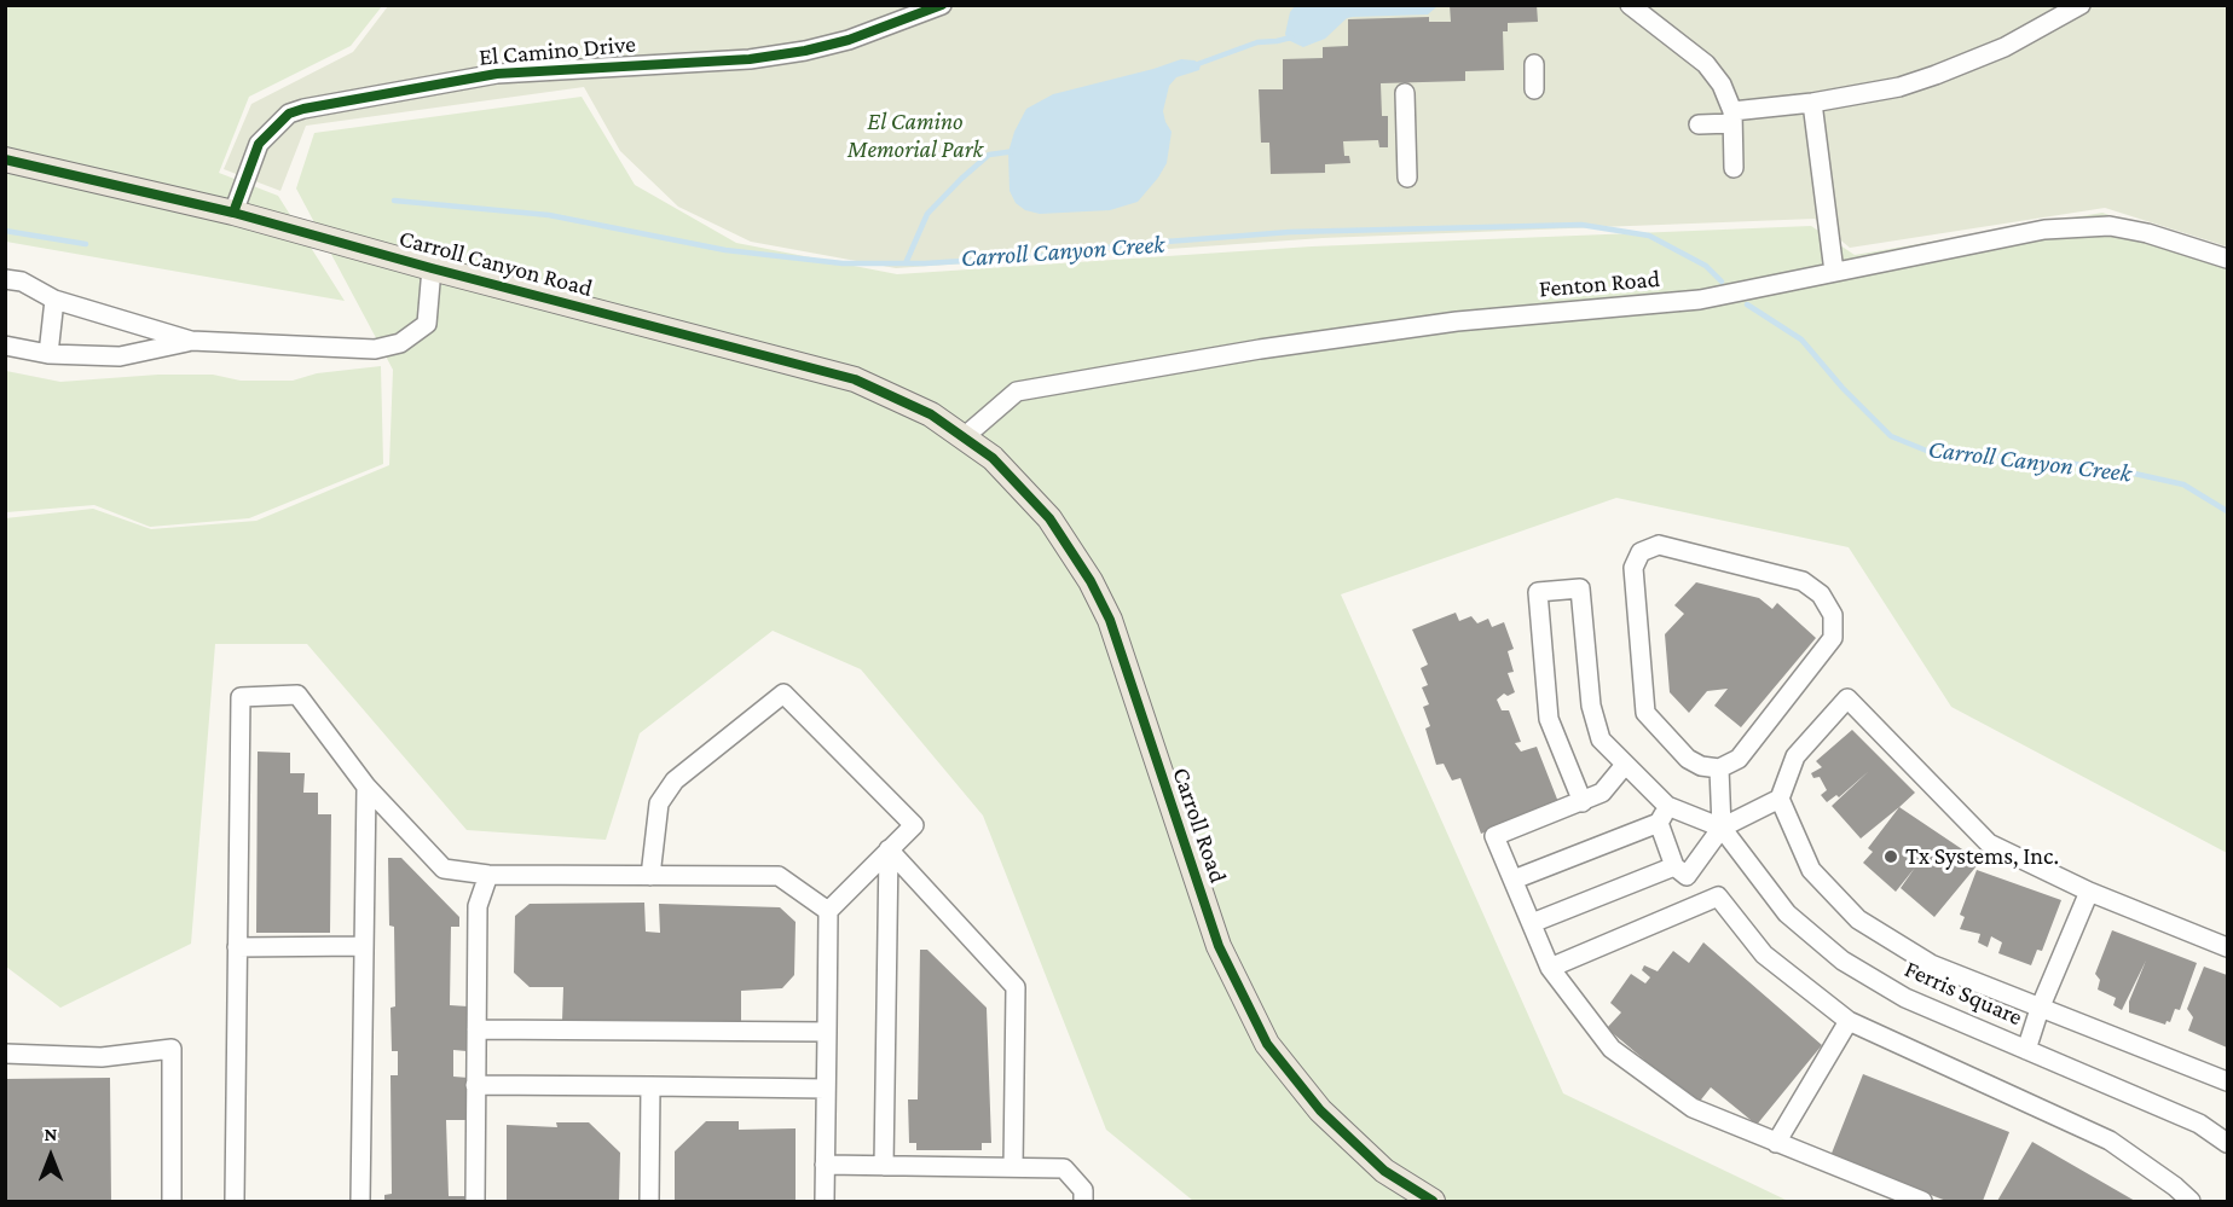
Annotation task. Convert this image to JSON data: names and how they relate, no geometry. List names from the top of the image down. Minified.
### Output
{"streets":{"main road":["Carroll Canyon Road","Carroll Road"],"street":["El Camino Drive","Fenton Road","Ferris Square"]},"crossings":[["El Camino Drive","Carroll Canyon Road"],["Carroll Canyon Road","Fenton Road"],["Carroll Canyon Road","Carroll Road"],["Fenton Road","Carroll Road"]],"water":["Carroll Canyon Creek"],"parks":["El Camino Memorial Park"],"places":["Tx Systems, Inc."],"north":"top"}
